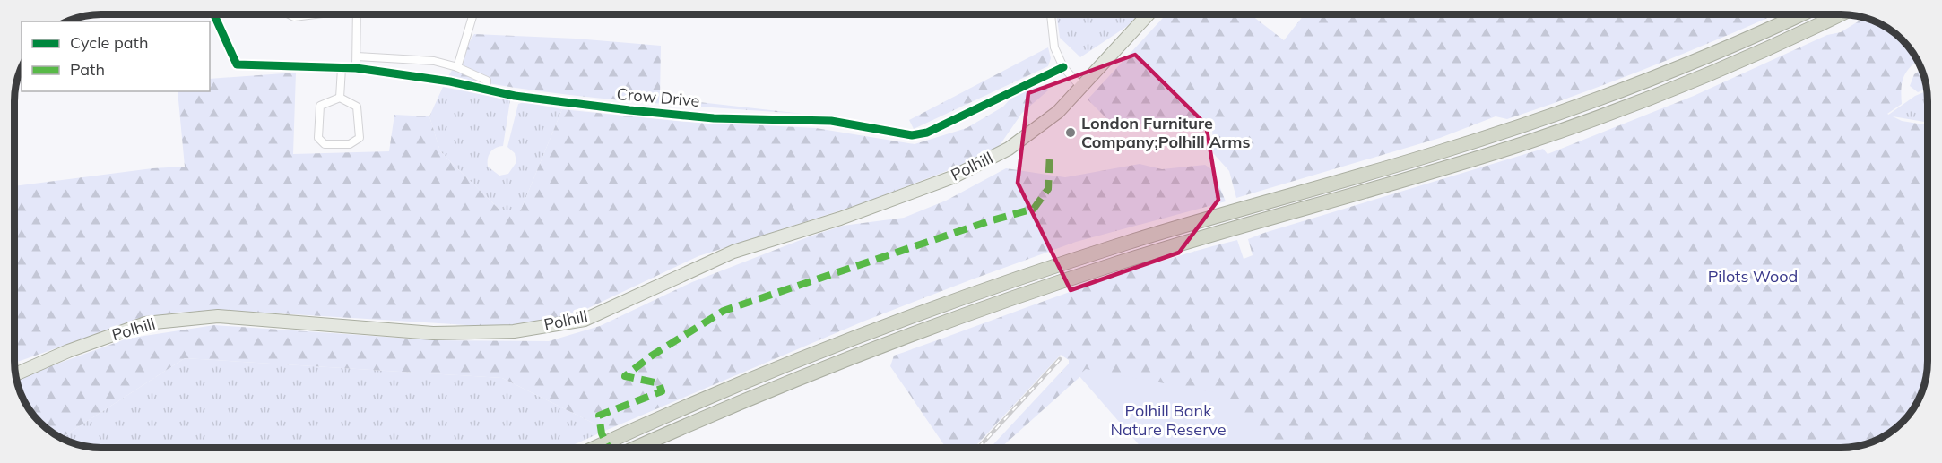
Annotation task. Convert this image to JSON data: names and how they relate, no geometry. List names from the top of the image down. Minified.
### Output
{"streets":{"main road":["Polhill"],"street":["Crow Drive"]},"parks":["Pilots Wood","Polhill Bank Nature Reserve"],"places":["London Furniture Company;Polhill Arms"],"legend":["Cycle path","Path"]}
